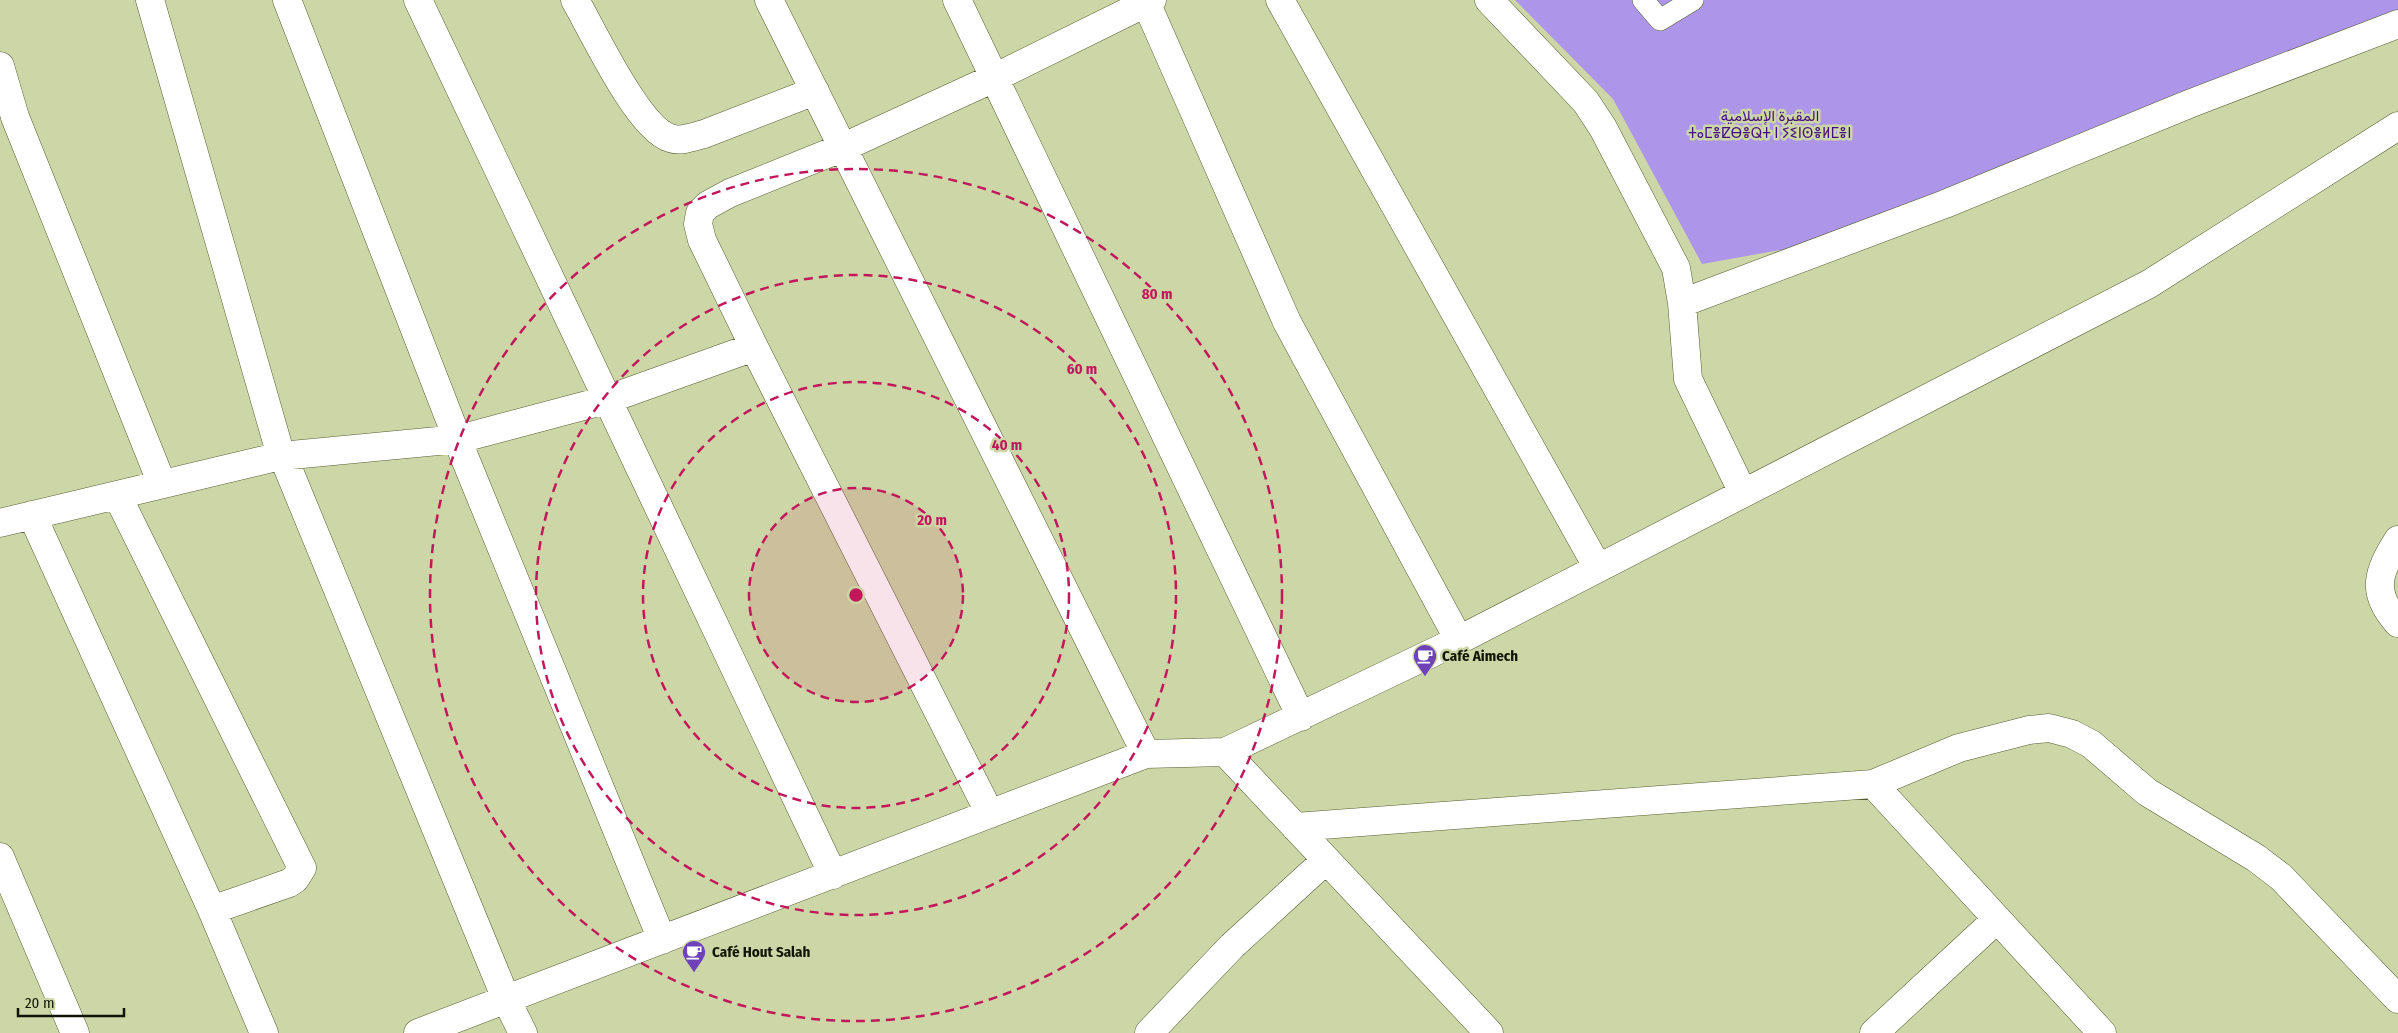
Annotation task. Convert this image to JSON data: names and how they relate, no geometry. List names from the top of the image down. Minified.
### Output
{"parks":["المقبرة الإسلامية ⵜⴰⵎⴻⵇⴱⴻⵕⵜ ⵏ ⵢⵉⵏⵙⴻⵍⵎⴻⵏ"],"places":{"cafe":["Café Aimech","Café Hout Salah"]},"scale_bar":"20 m","rings":["80 m","60 m","40 m","20 m"]}
